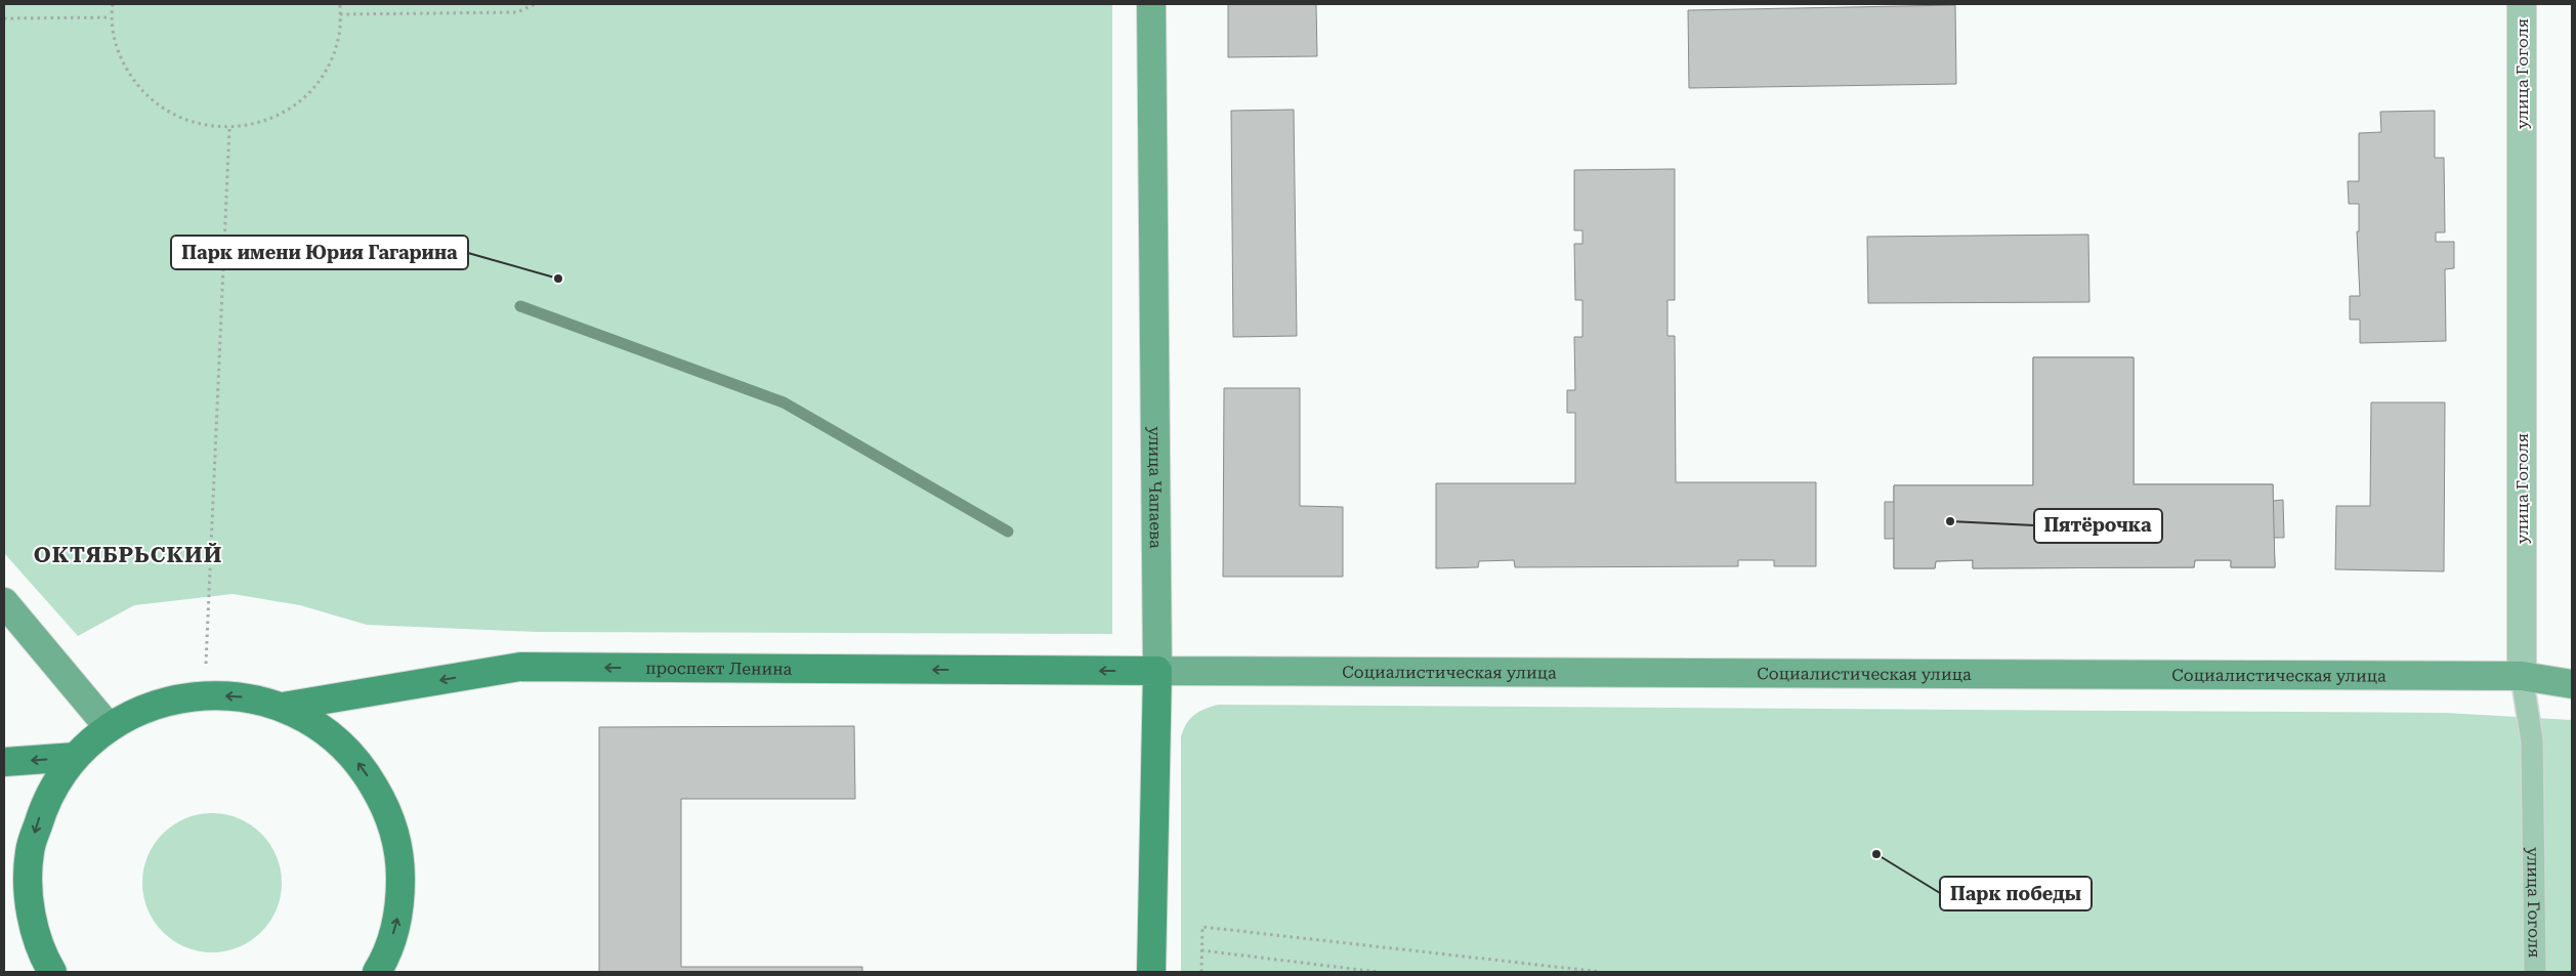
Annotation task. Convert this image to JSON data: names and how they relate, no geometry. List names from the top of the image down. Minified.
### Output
{"streets":{"main road":["улица Чапаева","проспект Ленина","Социалистическая улица"],"street":["улица Гоголя"]},"crossings":[["улица Гоголя","Социалистическая улица"],["улица Чапаева","проспект Ленина"],["улица Чапаева","Социалистическая улица"],["проспект Ленина","Социалистическая улица"]],"one_way":["проспект Ленина"],"districts":["ОКТЯБРЬСКИЙ"],"places":["Парк имени Юрия Гагарина","Пятёрочка","Парк победы"]}
